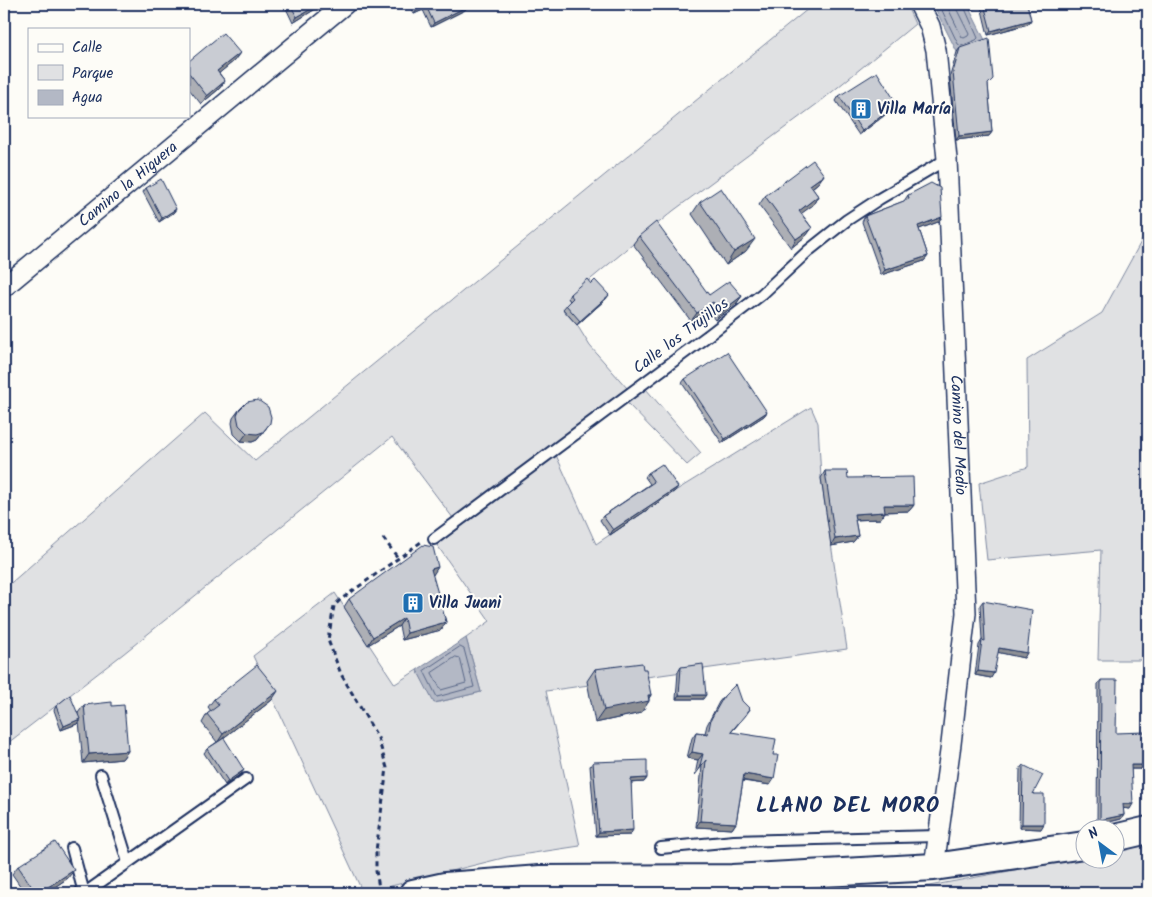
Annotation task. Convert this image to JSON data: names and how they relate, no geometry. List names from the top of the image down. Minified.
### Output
{"streets":{"street":["Camino la Higuera","Camino del Medio"],"lane":["Calle los Trujillos"]},"crossings":[["Calle los Trujillos","Camino del Medio"]],"districts":["LLANO DEL MORO"],"places":{"building":["Villa María","Villa Juani"]},"legend":["Calle","Parque","Agua"],"north":"top left"}
